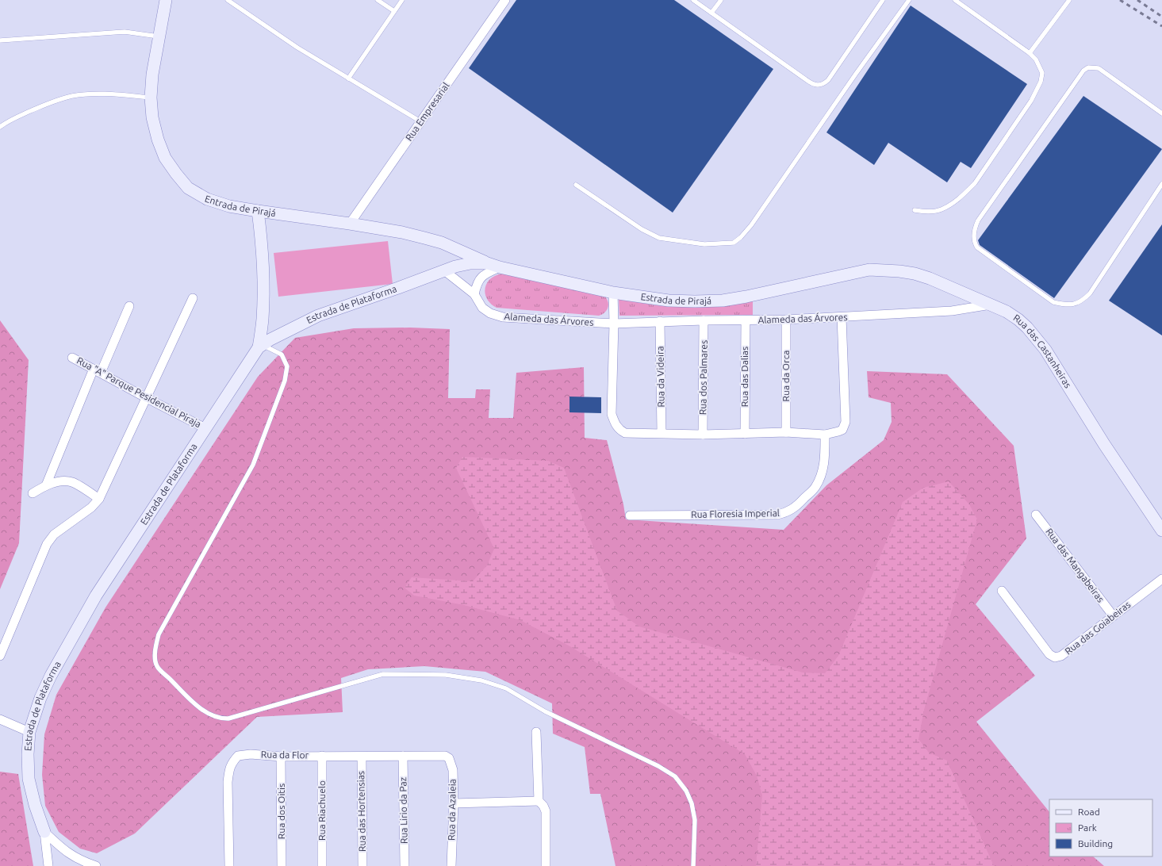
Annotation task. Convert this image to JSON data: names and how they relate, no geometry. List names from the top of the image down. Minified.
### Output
{"streets":{"main road":["Entrada de Pirajá","Estrada de Pirajá","Estrada de Plataforma","Rua das Castanheiras"],"street":["Rua Empresarial","Alameda das Árvores","Rua da Orca","Rua da Videira","Rua das Dalias","Rua dos Palmares","Rua \"A\" Parque Pesidencial Piraja","Rua Floresia Imperial","Rua das Mangabeiras","Rua das Goiabeiras","Rua da Flor","Rua da Azaleia","Rua Riachuelo","Rua Lirio da Paz","Rua dos Oitis","Rua das Hortensias"]},"crossings":[["Rua Empresarial","Entrada de Pirajá"],["Entrada de Pirajá","Estrada de Plataforma"],["Estrada de Pirajá","Estrada de Plataforma"],["Estrada de Pirajá","Rua das Castanheiras"],["Estrada de Plataforma","Alameda das Árvores"],["Estrada de Plataforma","Rua \"A\" Parque Pesidencial Piraja"],["Alameda das Árvores","Rua das Castanheiras"],["Alameda das Árvores","Rua da Orca"],["Alameda das Árvores","Rua da Videira"],["Alameda das Árvores","Rua das Dalias"],["Alameda das Árvores","Rua dos Palmares"],["Rua das Mangabeiras","Rua das Goiabeiras"],["Rua da Flor","Rua da Azaleia"],["Rua da Flor","Rua Riachuelo"],["Rua da Flor","Rua Lirio da Paz"],["Rua da Flor","Rua dos Oitis"],["Rua da Flor","Rua das Hortensias"]],"legend":["Road","Park","Building"]}
